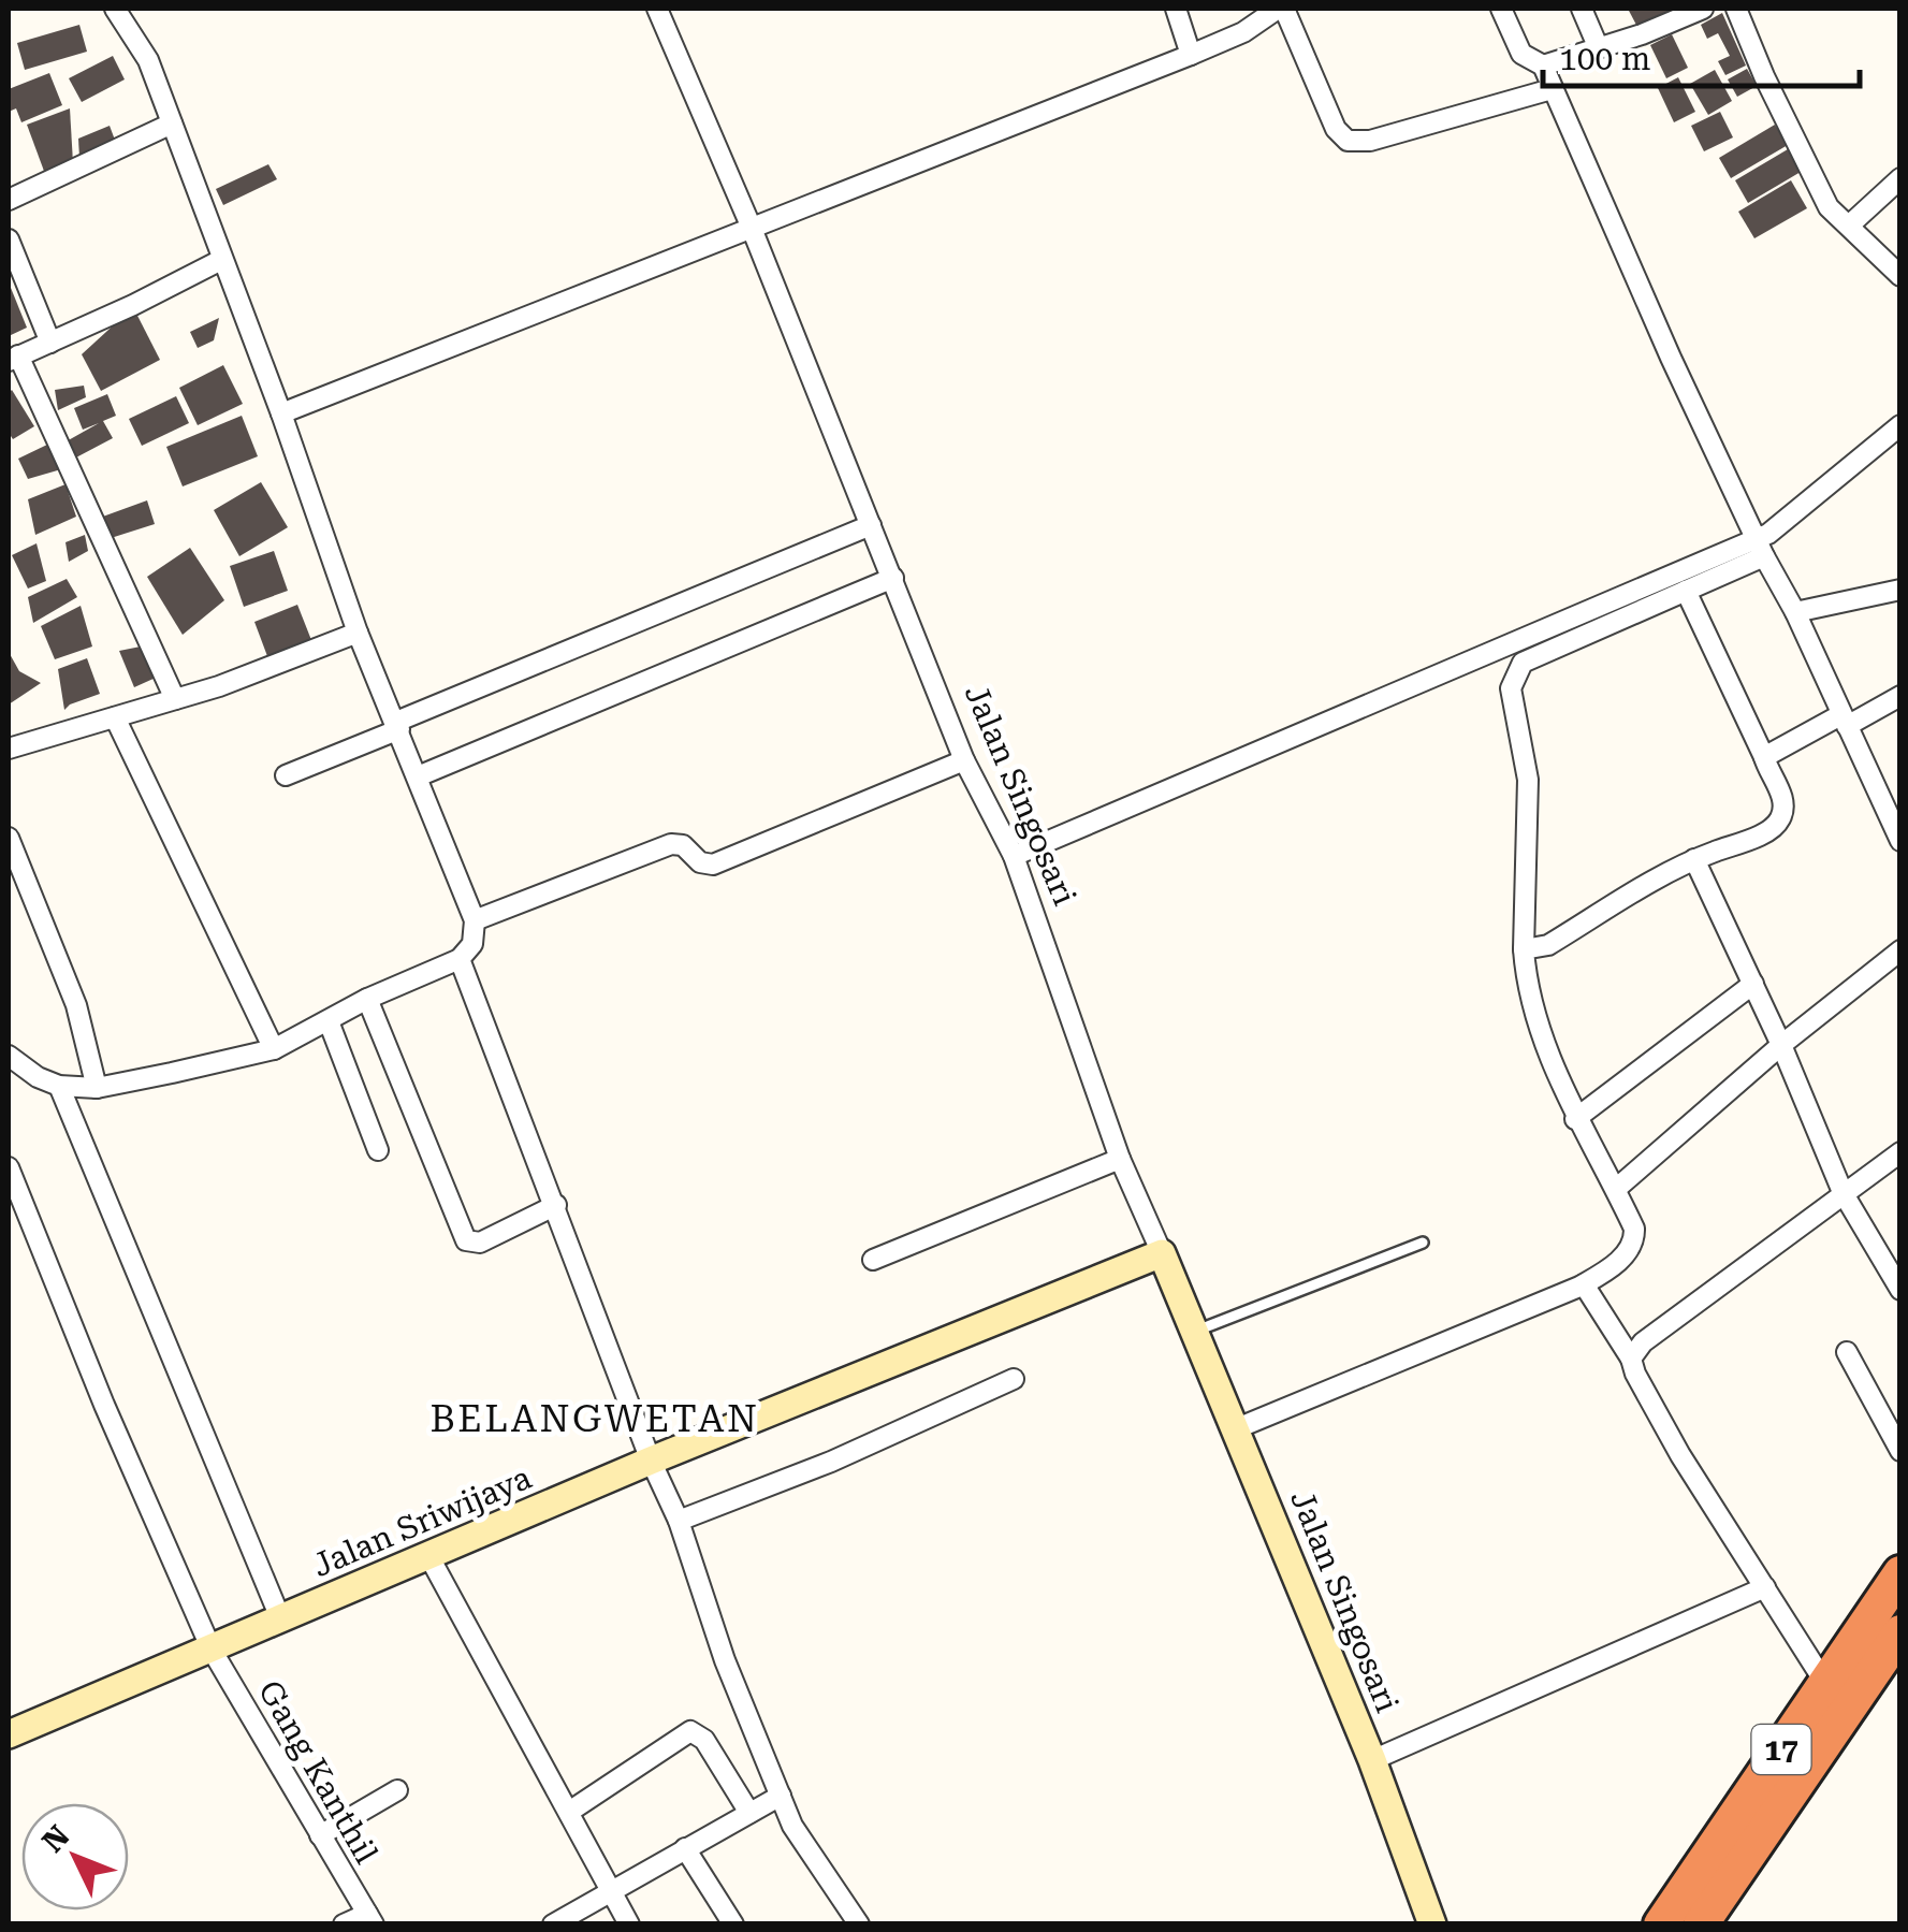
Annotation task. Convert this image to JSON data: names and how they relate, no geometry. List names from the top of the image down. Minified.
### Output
{"streets":{"highway":["17"],"street":["Jalan Singosari","Jalan Sriwijaya","Gang Kanthil"]},"crossings":[["Jalan Singosari","Jalan Sriwijaya"],["Jalan Sriwijaya","Gang Kanthil"]],"districts":["BELANGWETAN"],"scale_bar":"100 m","north":"top left"}
